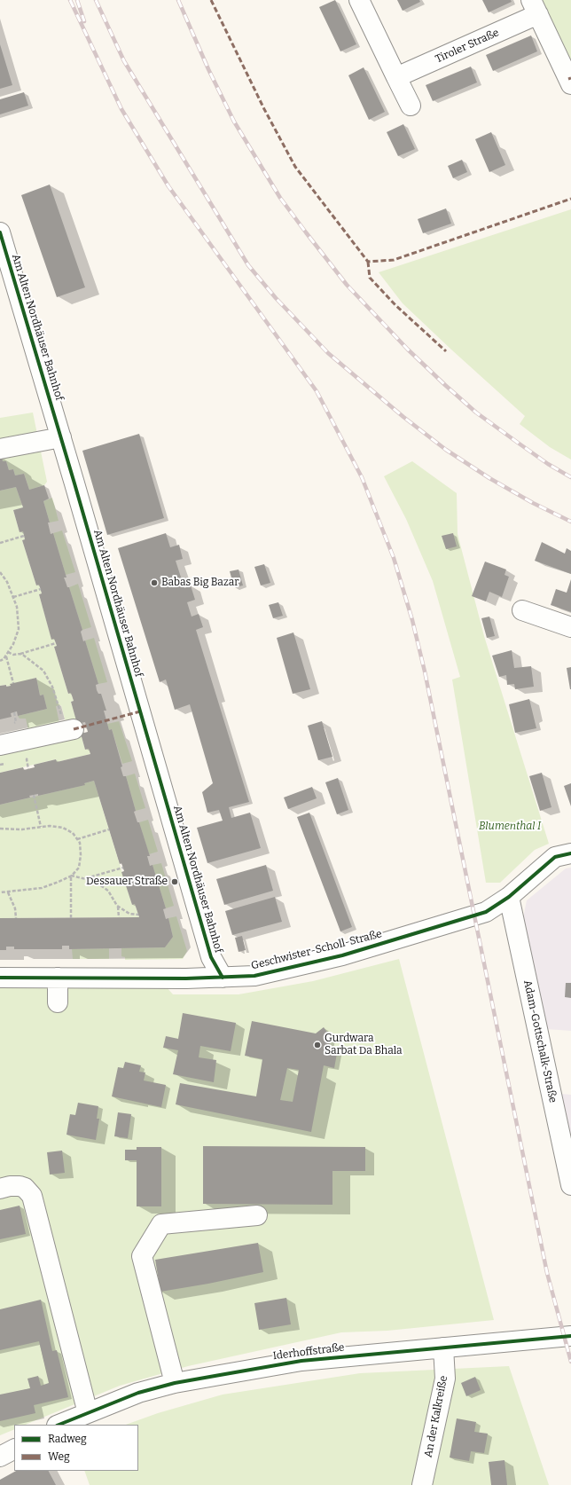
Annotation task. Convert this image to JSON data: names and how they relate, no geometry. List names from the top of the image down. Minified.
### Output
{"streets":{"street":["Tiroler Straße","Am Alten Nordhäuser Bahnhof","Geschwister-Scholl-Straße","Adam-Gottschalk-Straße","Iderhoffstraße","An der Kalkreiße"]},"crossings":[["Am Alten Nordhäuser Bahnhof","Geschwister-Scholl-Straße"],["Geschwister-Scholl-Straße","Adam-Gottschalk-Straße"],["Iderhoffstraße","An der Kalkreiße"]],"parks":["Blumenthal I"],"places":["Babas Big Bazar","Dessauer Straße","Gurdwara Sarbat Da Bhala"],"legend":["Radweg","Weg"]}
